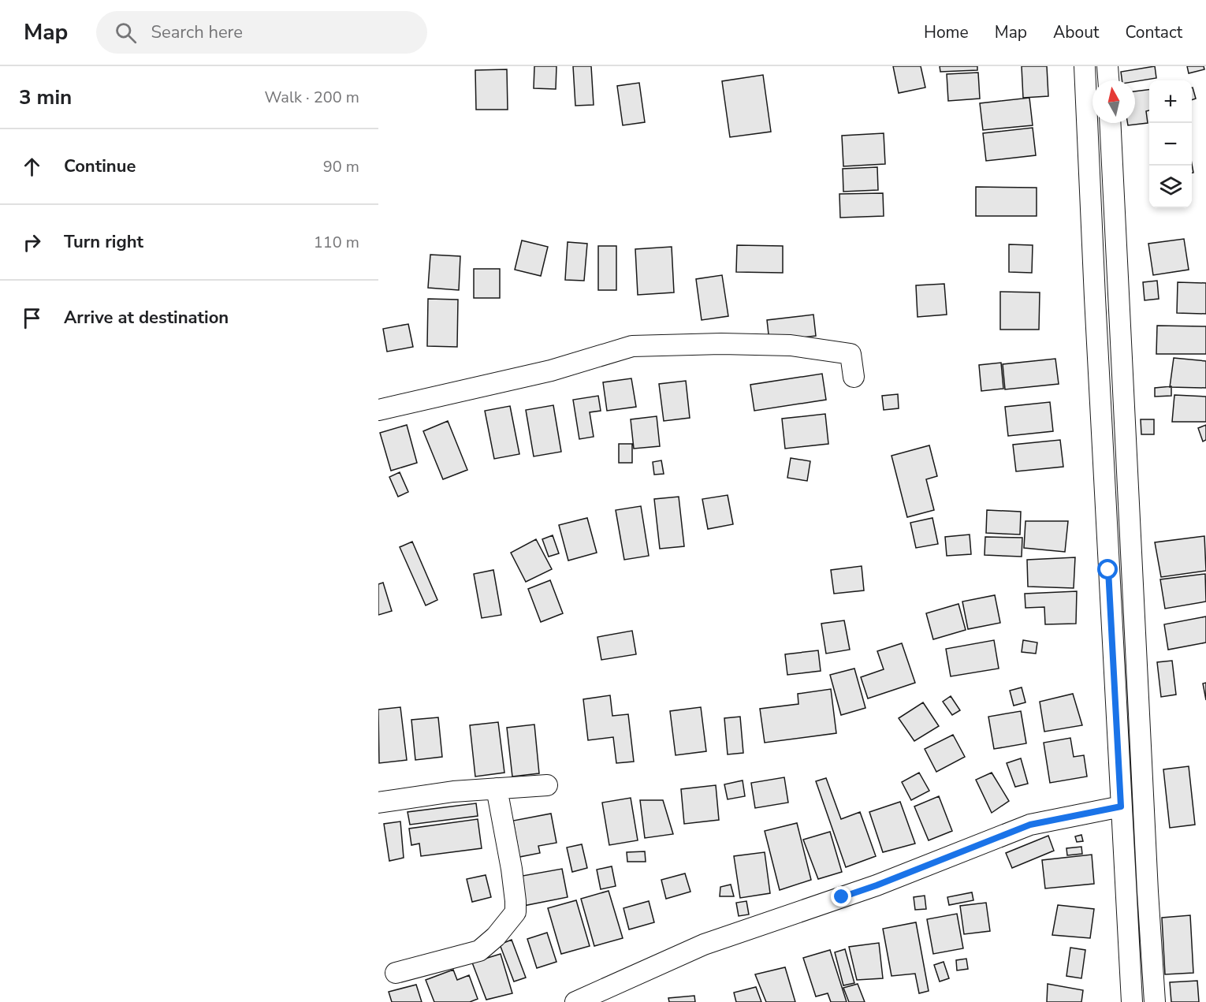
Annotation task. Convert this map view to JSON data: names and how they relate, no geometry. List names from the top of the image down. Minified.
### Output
{"north":"top","page":{"header":"Map","search":"Search here","nav":["Home","Map","About","Contact"],"heading":["3 min","Walk · 200 m"],"map_buttons":["+","−"],"list":[["Continue","90 m"],["Turn right","110 m"],"Arrive at destination"]}}
